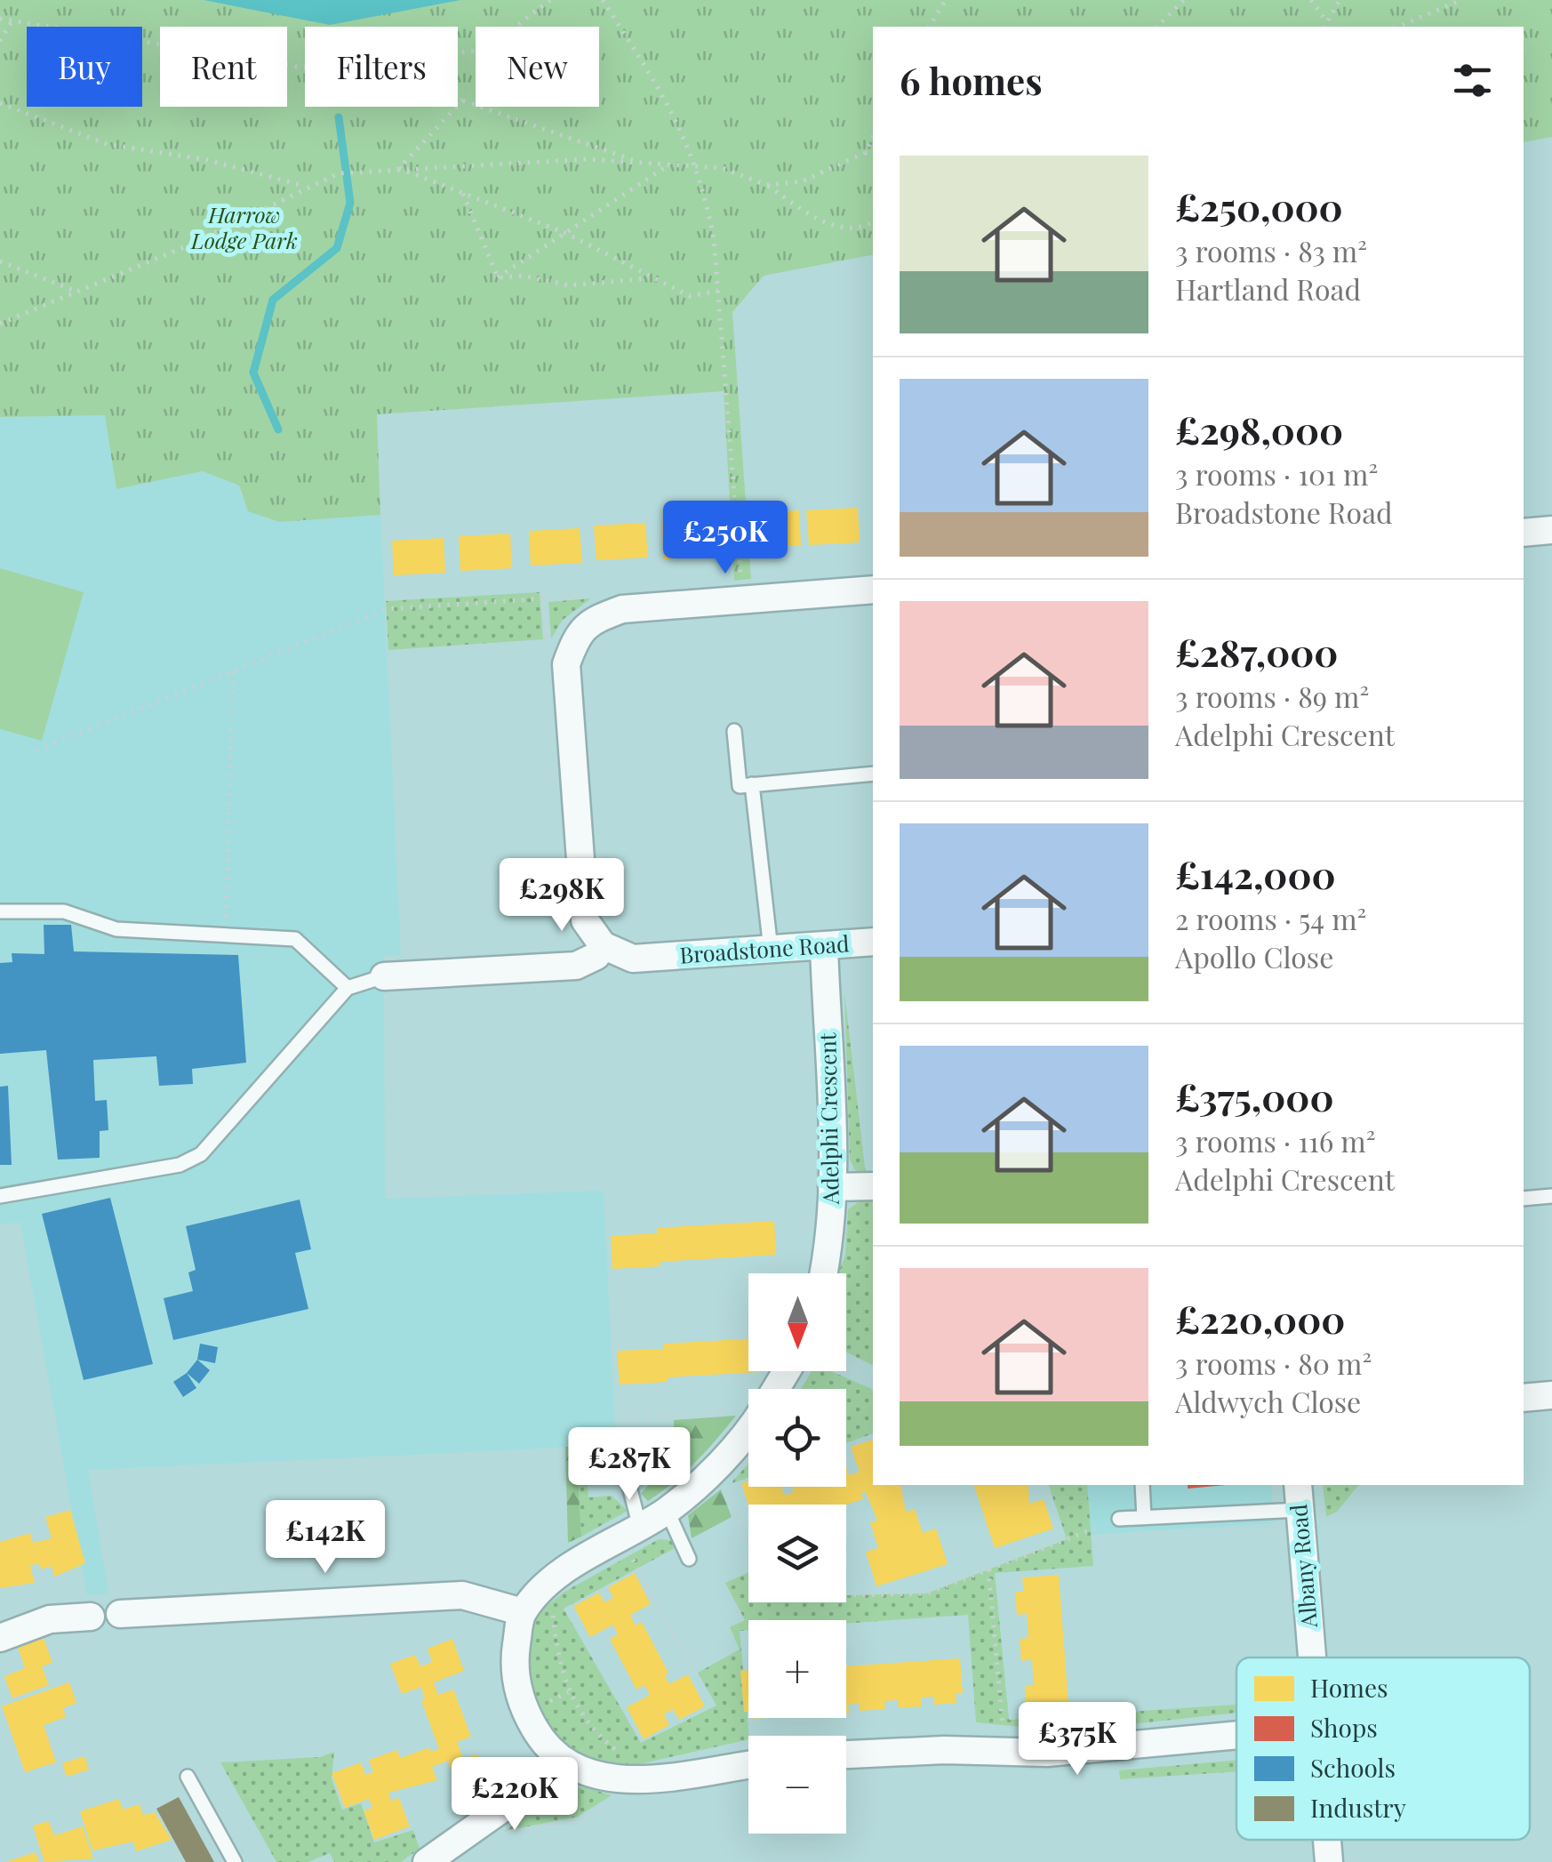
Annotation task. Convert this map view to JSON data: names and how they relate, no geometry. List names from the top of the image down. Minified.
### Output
{"streets":{"street":["Broadstone Road","Adelphi Crescent","Albany Road"]},"crossings":[["Broadstone Road","Adelphi Crescent"]],"parks":["Harrow Lodge Park"],"legend":["Homes","Shops","Schools","Industry"],"north":"bottom","page":{"chip":["Buy","Rent","Filters","New"],"heading":"6 homes","list":[{"name":"£250,000","note":"3 rooms · 83 m² · Hartland Road"},{"name":"£298,000","note":"3 rooms · 101 m² · Broadstone Road"},{"name":"£287,000","note":"3 rooms · 89 m² · Adelphi Crescent"},{"name":"£142,000","note":"2 rooms · 54 m² · Apollo Close"},{"name":"£375,000","note":"3 rooms · 116 m² · Adelphi Crescent"},{"name":"£220,000","note":"3 rooms · 80 m² · Aldwych Close"}],"price":["£250K","£298K","£287K","£142K","£375K","£220K"],"map_buttons":["+","−"]}}
